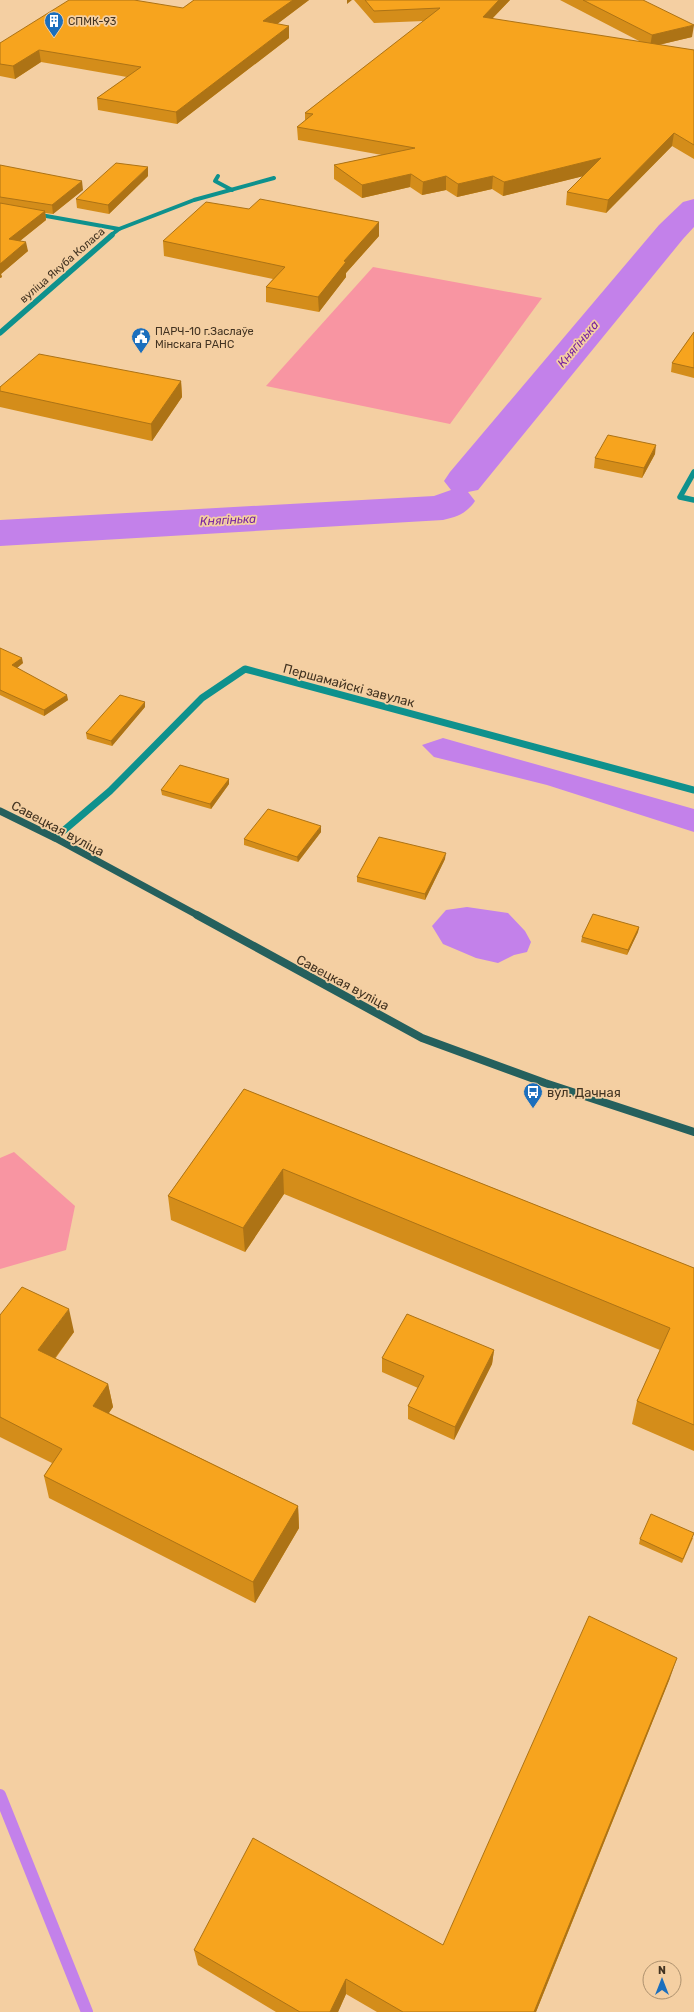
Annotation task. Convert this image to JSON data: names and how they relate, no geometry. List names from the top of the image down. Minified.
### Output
{"streets":{"main road":["Савецкая вуліца"],"street":["вуліца Якуба Коласа","Першамайскі завулак"]},"crossings":[["Першамайскі завулак","Савецкая вуліца"]],"water":["Княгінька"],"places":{"building":["СПМК-93"],"public building":["ПАРЧ-10 г.Заслаўе Мінскага РАНС"],"bus stop":["вул. Дачная"]},"north":"top"}
